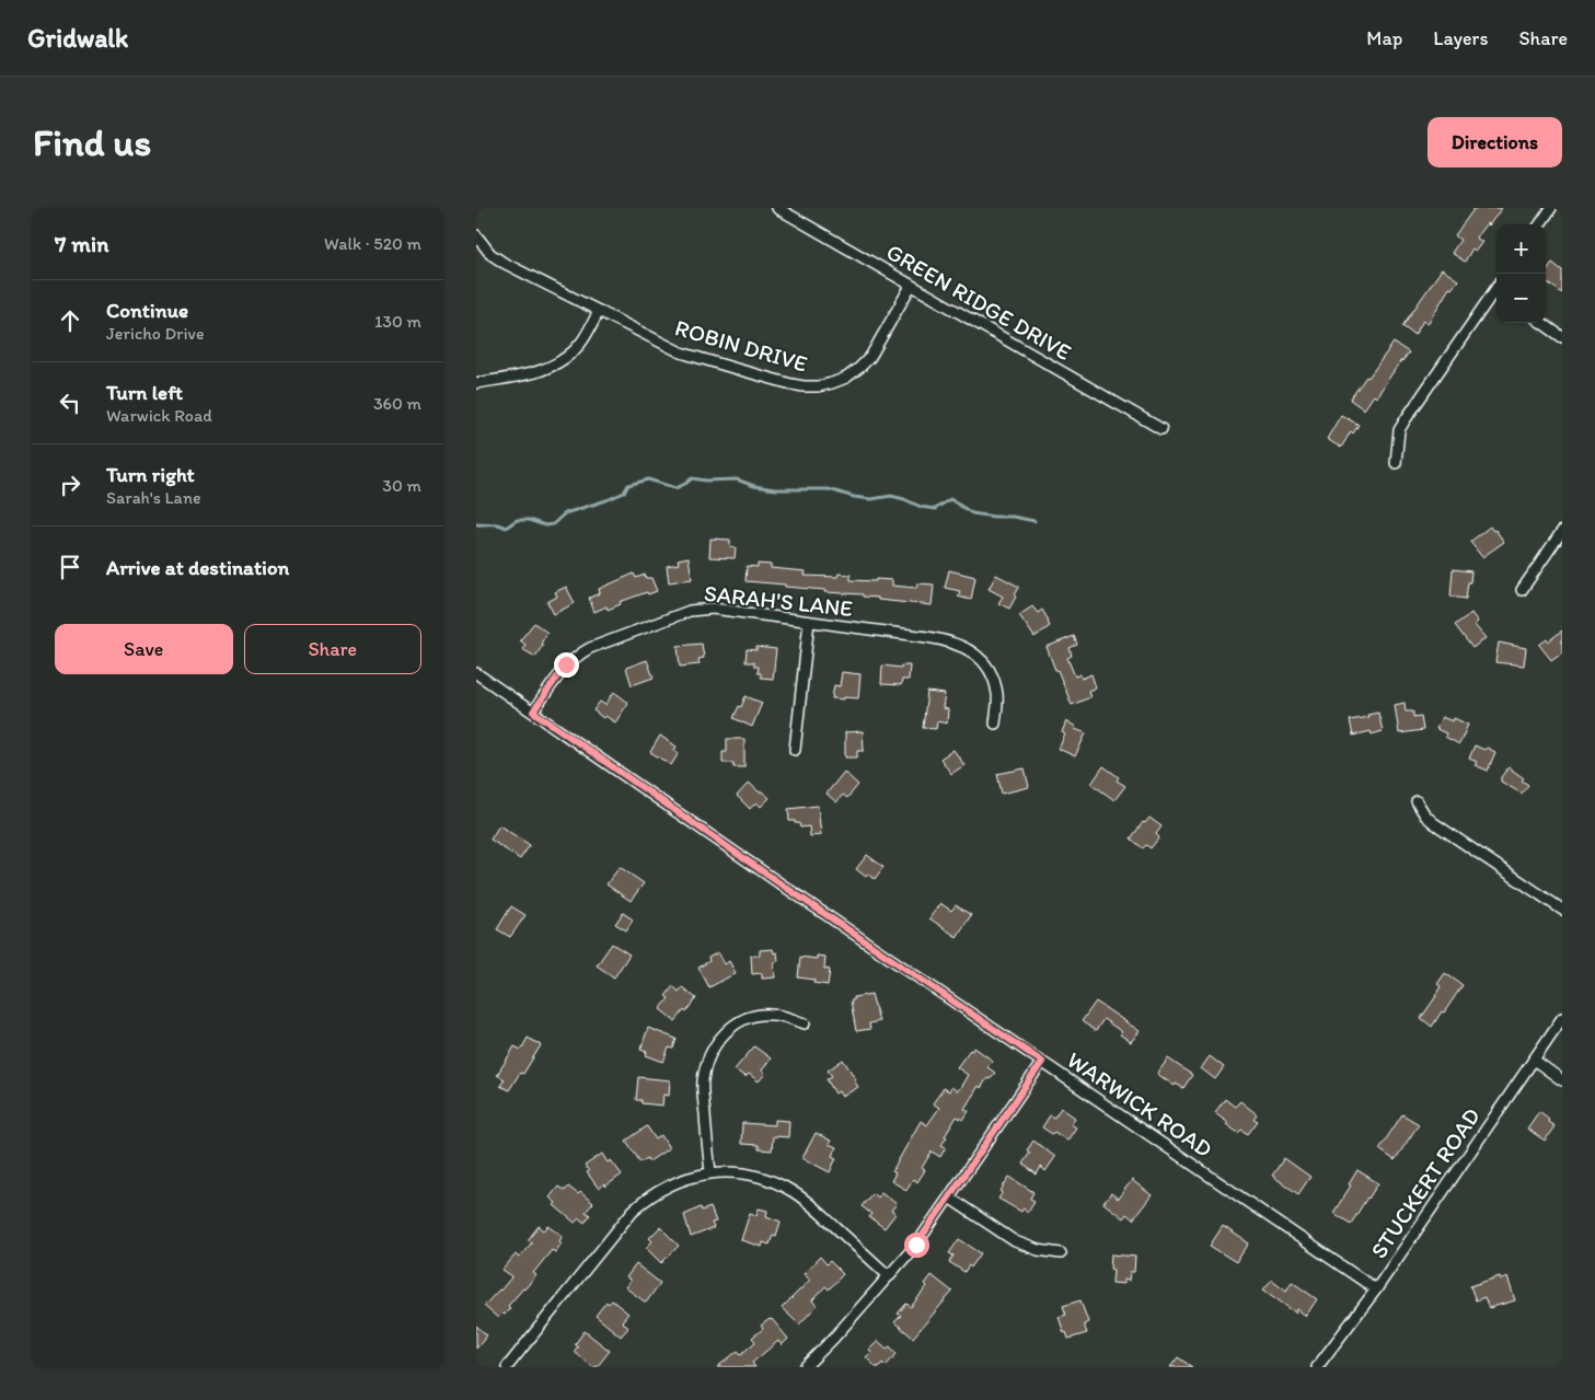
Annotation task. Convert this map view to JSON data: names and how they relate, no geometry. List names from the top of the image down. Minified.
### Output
{"streets":{"street":["GREEN RIDGE DRIVE","ROBIN DRIVE","SARAH'S LANE","WARWICK ROAD","STUCKERT ROAD"]},"crossings":[["GREEN RIDGE DRIVE","ROBIN DRIVE"],["SARAH'S LANE","WARWICK ROAD"],["WARWICK ROAD","STUCKERT ROAD"]],"page":{"header":"Gridwalk","nav":["Map","Layers","Share"],"buttons":["Directions",["Save","Share"]],"title":"Find us","heading":["7 min","Walk · 520 m"],"map_buttons":["+","−"],"list":[["Continue","Jericho Drive","130 m"],["Turn left","Warwick Road","360 m"],["Turn right","Sarah's Lane","30 m"],"Arrive at destination"]}}
